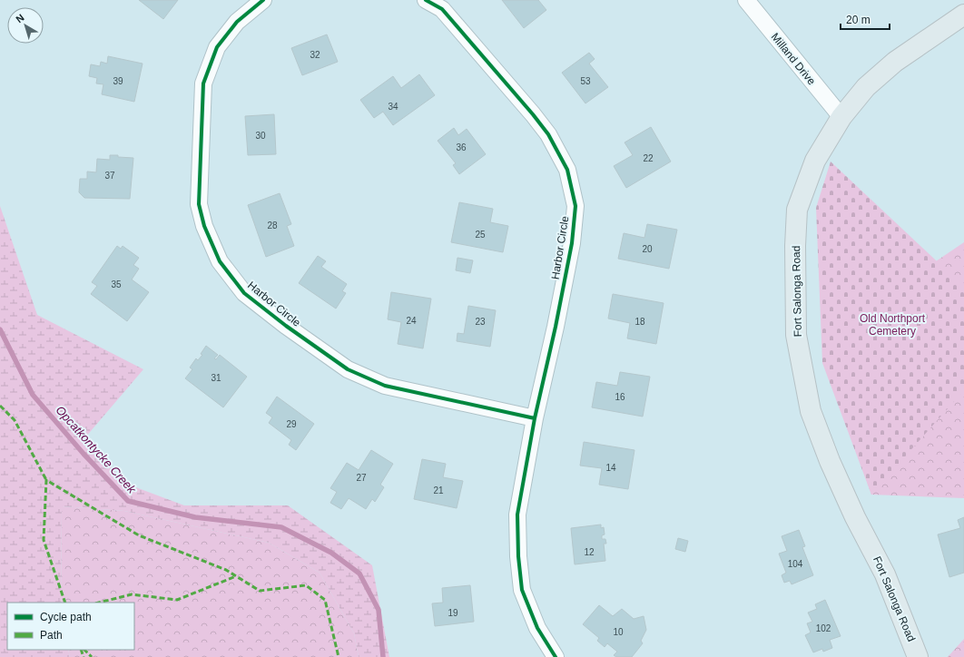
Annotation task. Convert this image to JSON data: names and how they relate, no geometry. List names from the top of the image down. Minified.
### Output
{"streets":{"main road":["Fort Salonga Road"],"street":["Milland Drive","Harbor Circle"]},"crossings":[["Milland Drive","Fort Salonga Road"]],"water":["Opcatkontycke Creek"],"parks":["Old Northport Cemetery"],"house_numbers":["32","39","53","34","30","36","22","37","28","25","20","35","24","23","18","31","16","29","14","27","21","12","104","19","102","10"],"legend":["Cycle path","Path"],"scale_bar":"20 m","north":"top left"}
